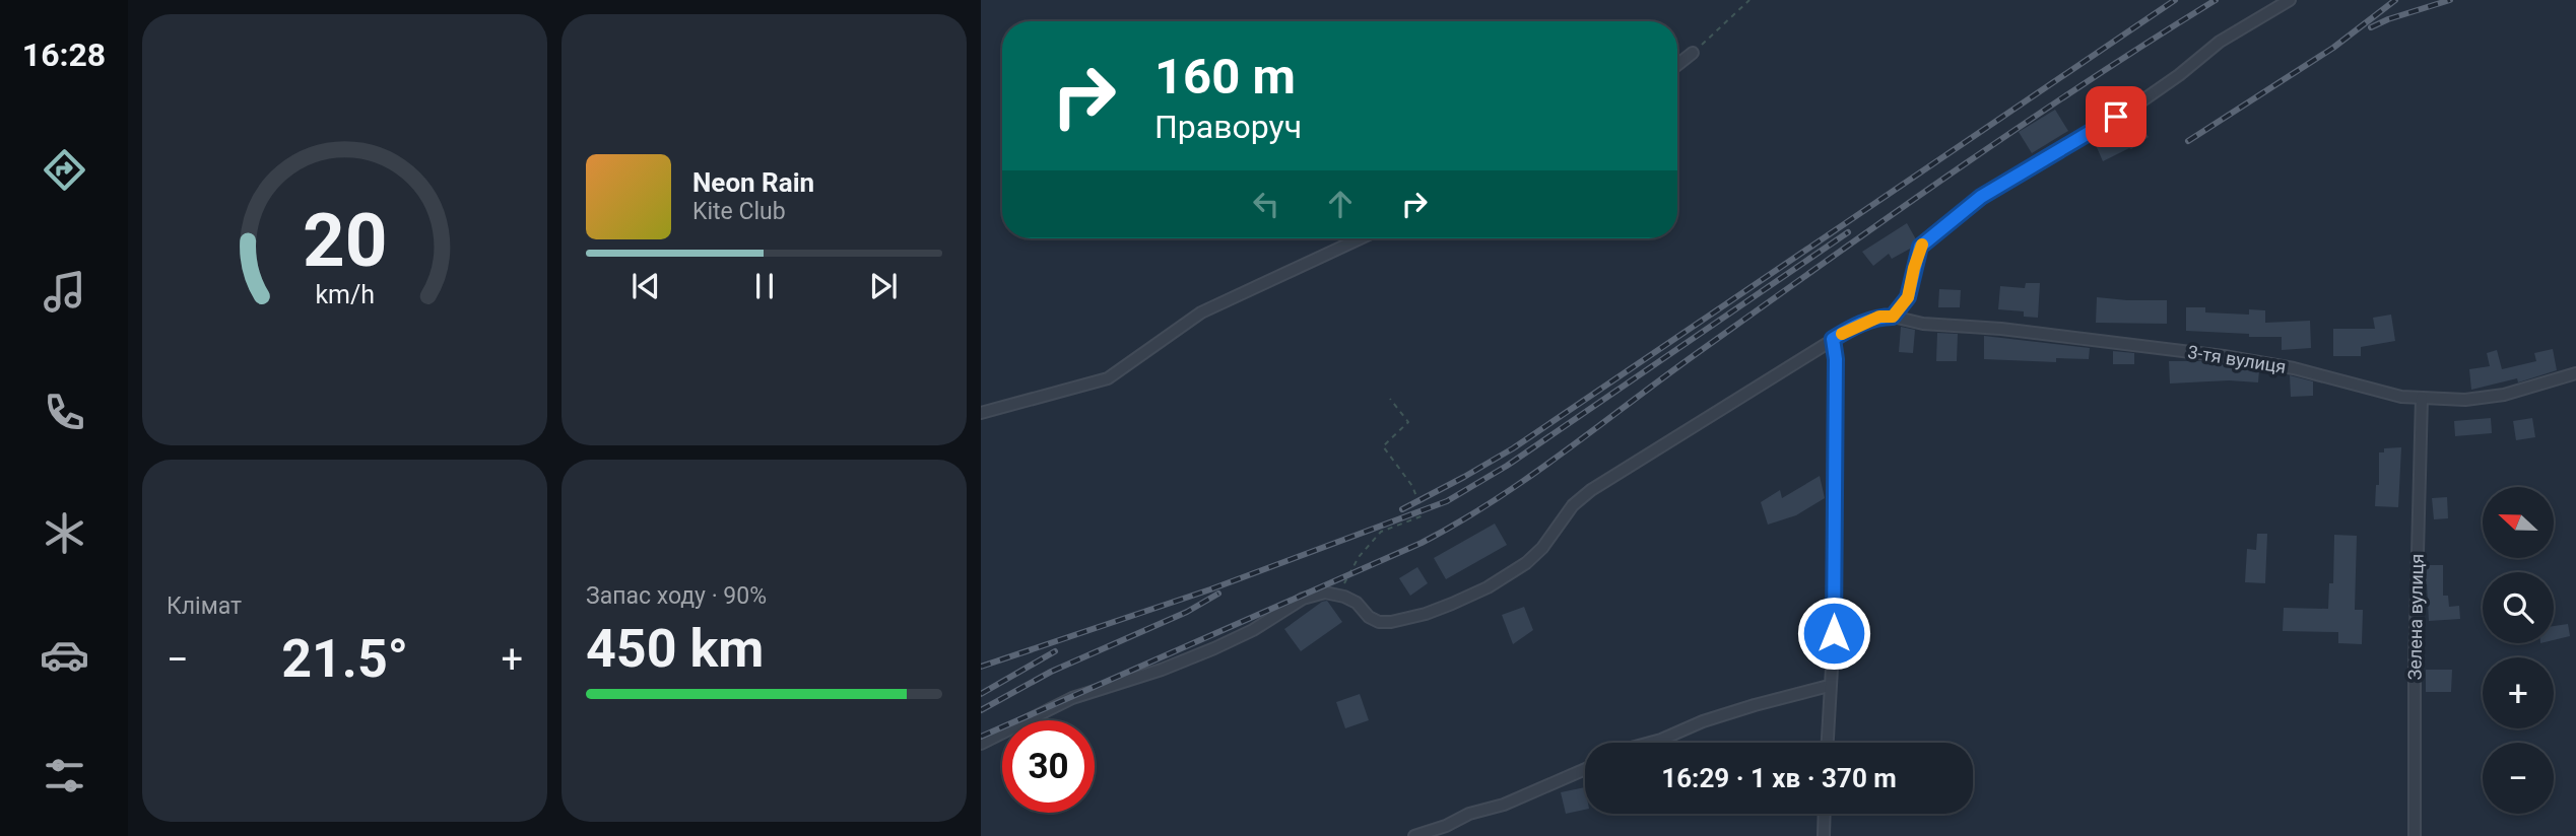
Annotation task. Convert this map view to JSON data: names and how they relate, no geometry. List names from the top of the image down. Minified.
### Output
{"streets":{"street":["3-тя вулиця","Зелена вулиця"]},"crossings":[["3-тя вулиця","Зелена вулиця"]],"north":"left","page":{"tabs":"16:28","turn":["160 m","Праворуч"],"song":["Neon Rain","Kite Club"],"tile":["Клімат",["Запас ходу · 90%","450 km"]],"map_buttons":["+","−"],"heat":["−","21.5°","+"],"limit":"30","trip":"16:29 · 1 хв · 370 m","gauge":["20","km/h"]}}
